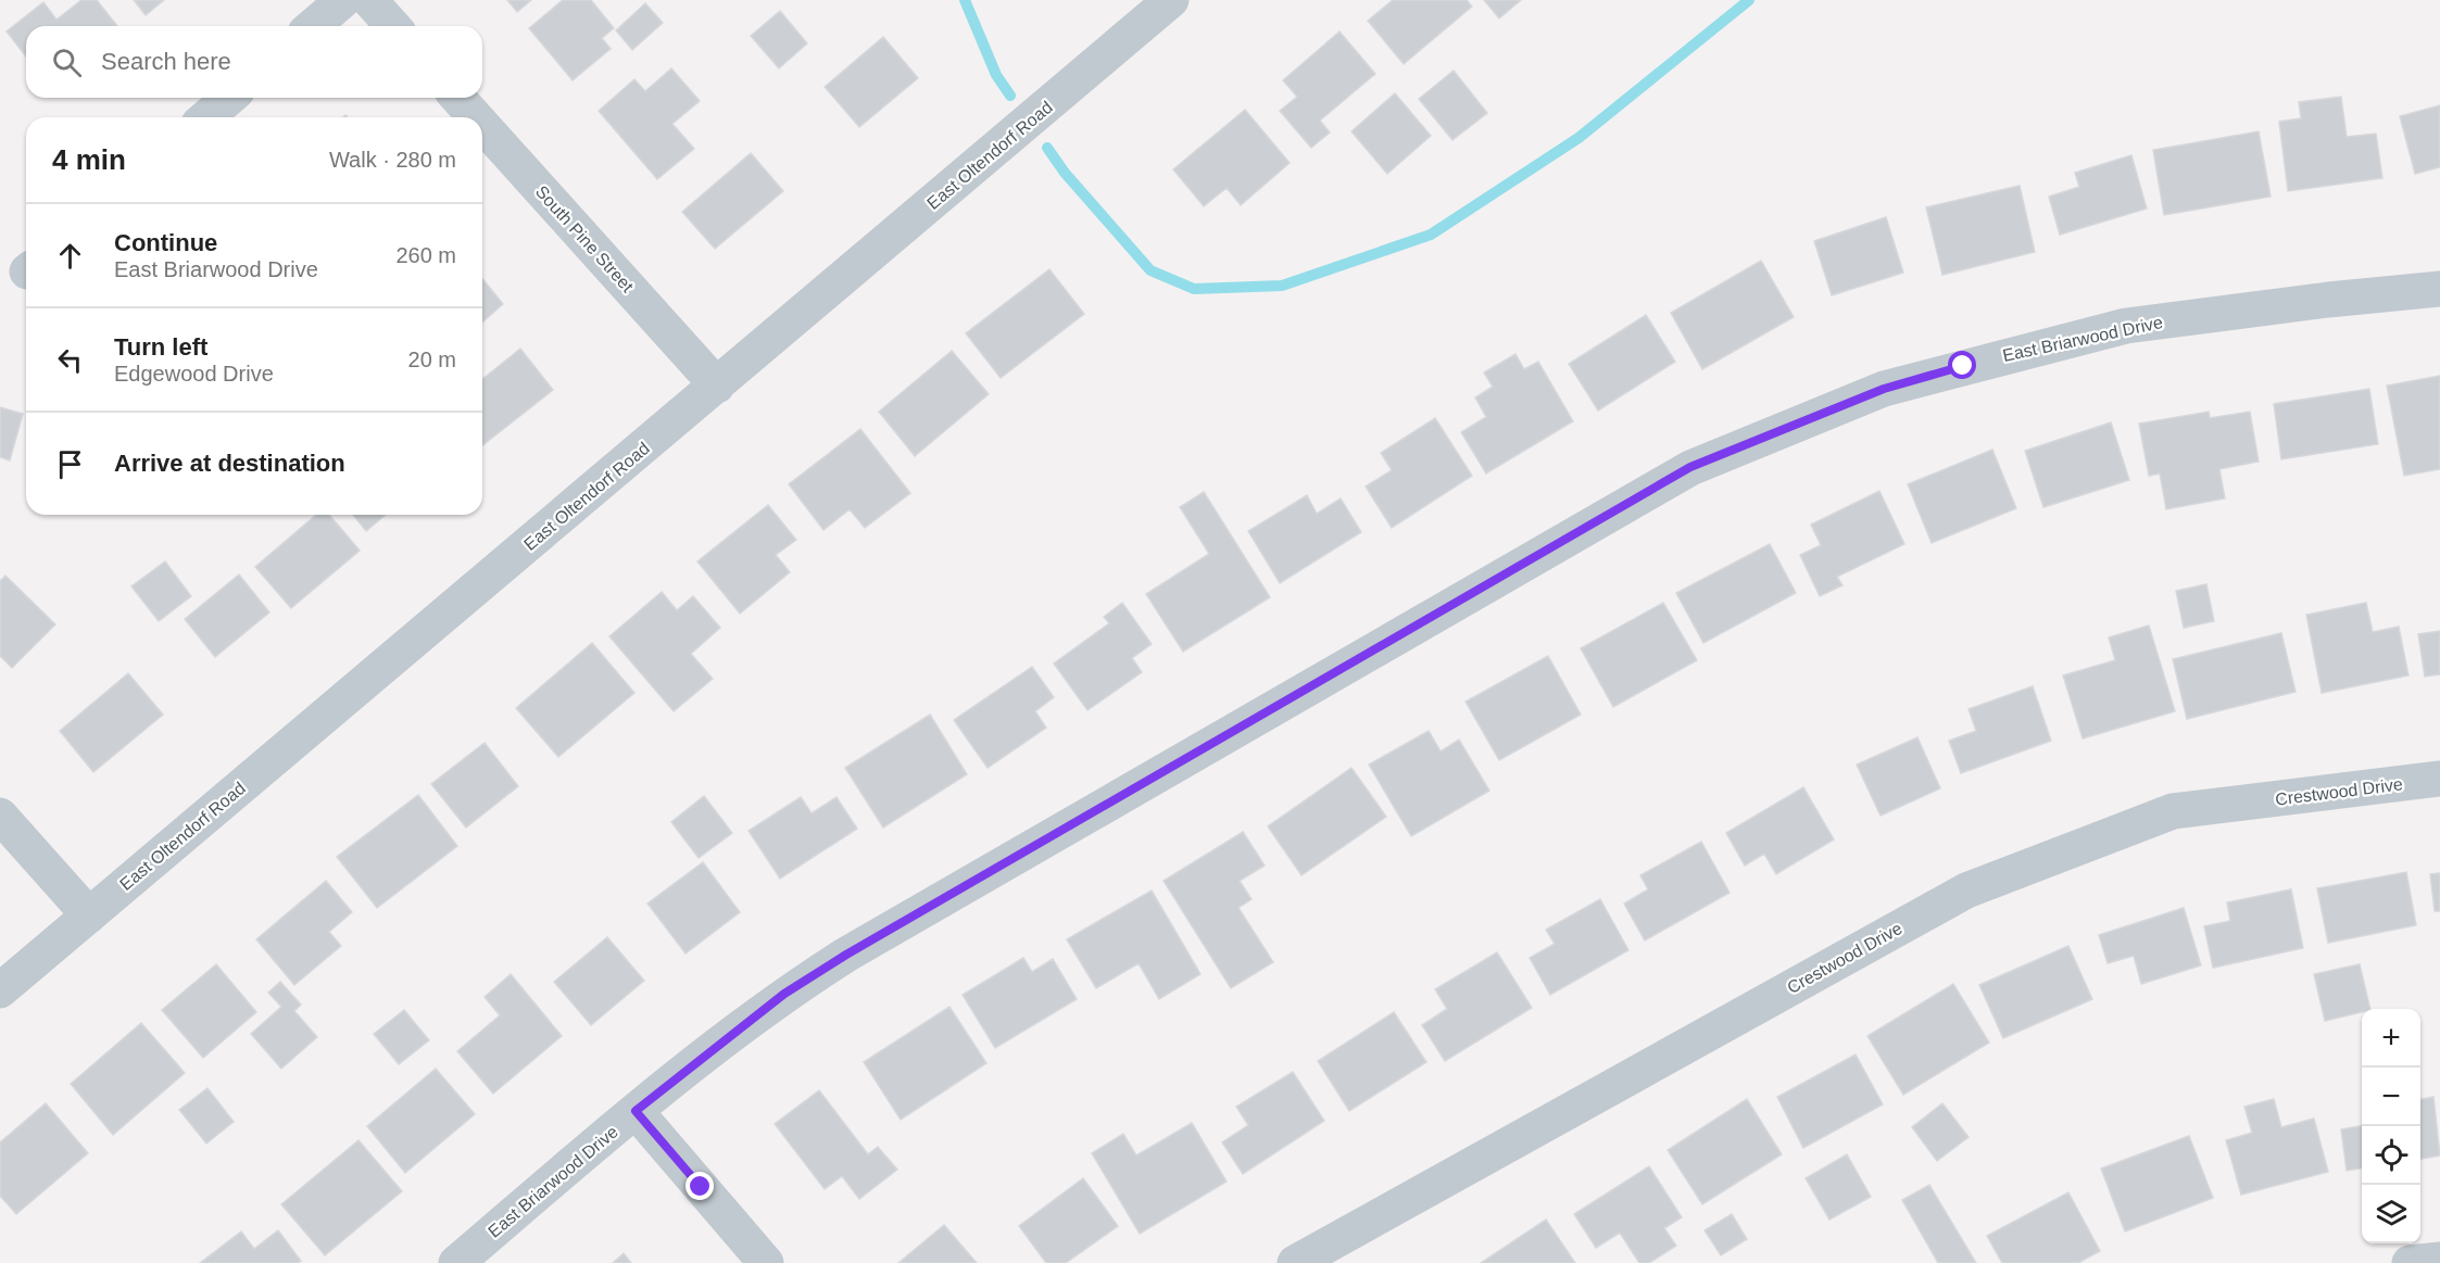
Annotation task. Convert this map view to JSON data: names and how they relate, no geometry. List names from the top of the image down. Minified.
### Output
{"streets":{"street":["East Oltendorf Road","South Pine Street","East Briarwood Drive","Crestwood Drive"]},"crossings":[["East Oltendorf Road","South Pine Street"]],"page":{"search":"Search here","heading":["4 min","Walk · 280 m"],"list":[["Continue","East Briarwood Drive","260 m"],["Turn left","Edgewood Drive","20 m"],"Arrive at destination"],"map_buttons":["+","−"]}}
